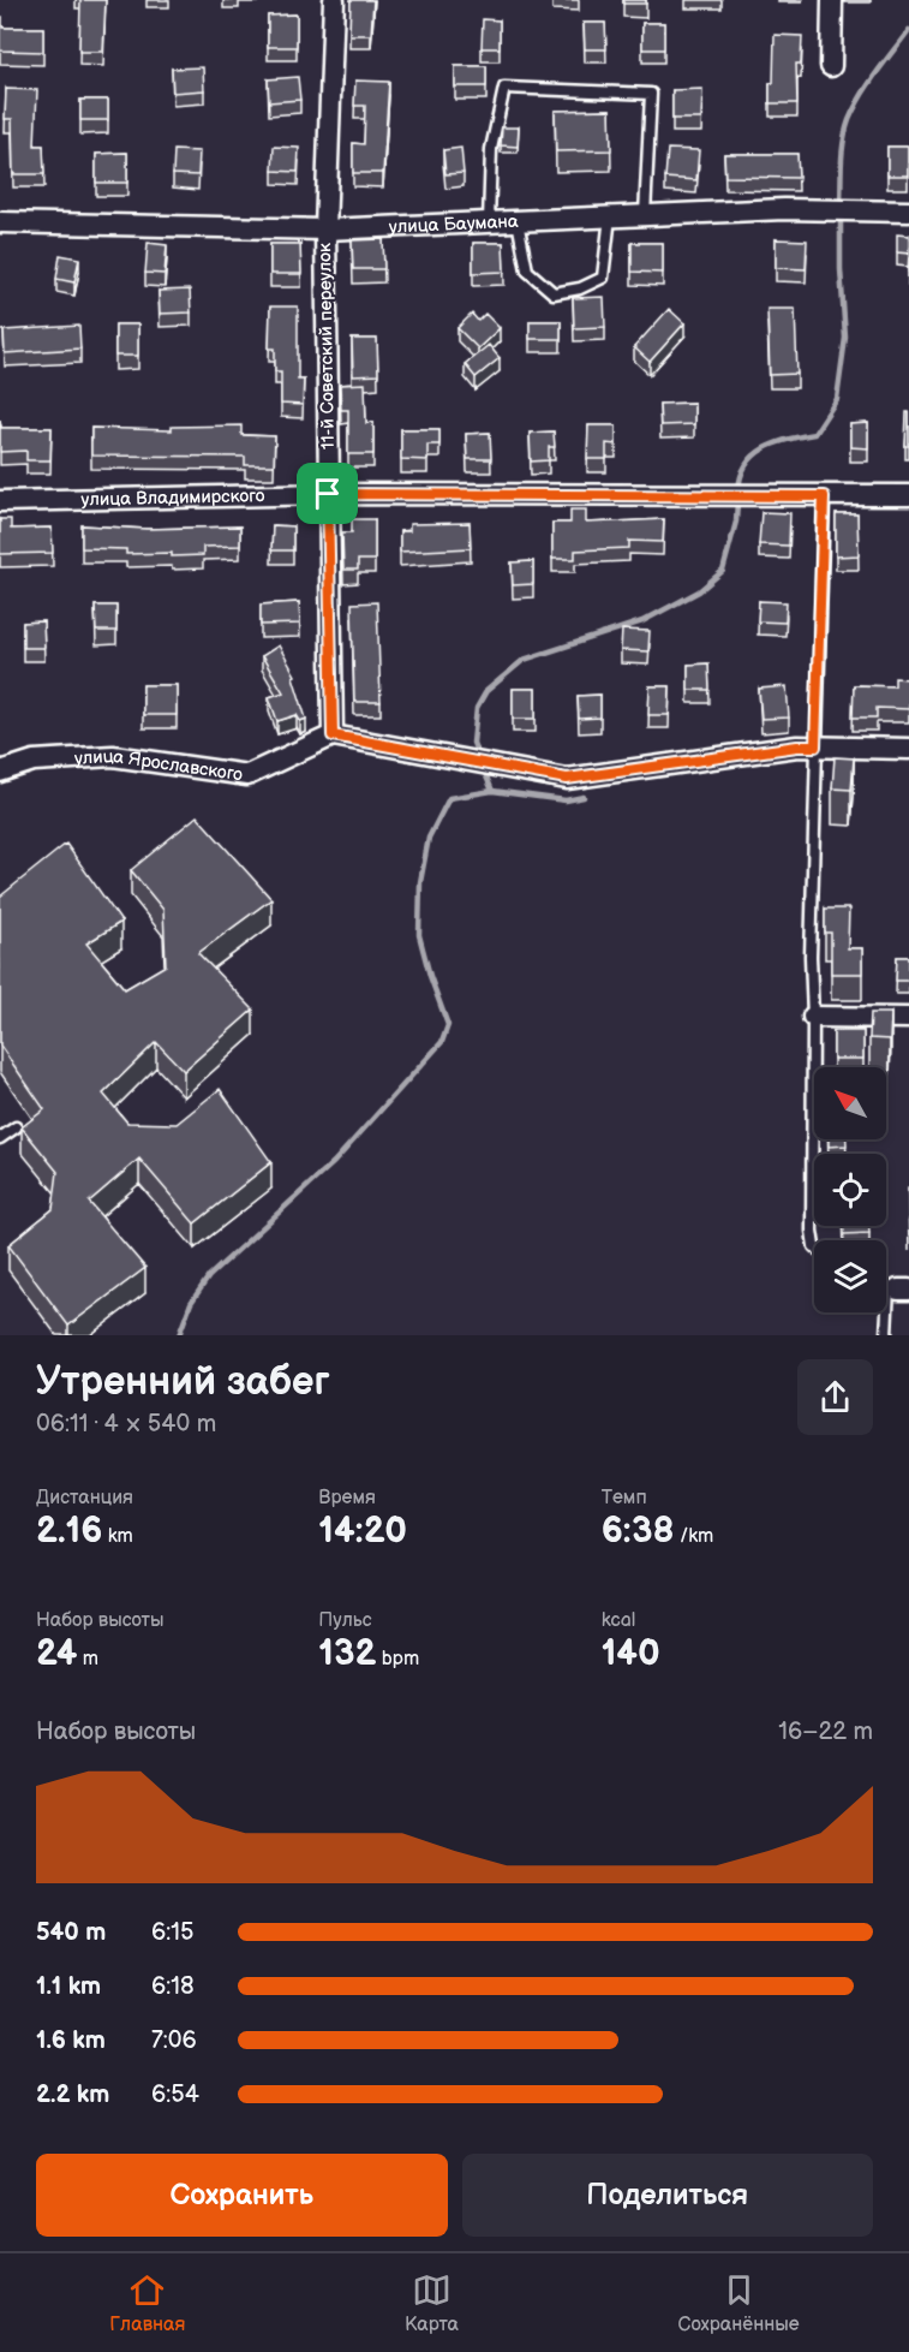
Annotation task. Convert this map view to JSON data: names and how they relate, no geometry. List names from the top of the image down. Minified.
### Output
{"streets":{"street":["улица Баумана","11-й Советский переулок","улица Владимирского","улица Ярославского"]},"crossings":[["улица Баумана","11-й Советский переулок"],["11-й Советский переулок","улица Владимирского"],["11-й Советский переулок","улица Ярославского"]],"north":"top left","page":{"heading":["Утренний забег","06:11 · 4 × 540 m"],"stats":[["Дистанция","2.16 km"],["Время","14:20"],["Темп","6:38 /km"],["Набор высоты","24 m"],["Пульс","132 bpm"],["kcal","140"]],"chart":["Набор высоты","16–22 m"],"list":[{"name":"540 m","note":"6:15"},{"name":"1.1 km","note":"6:18"},{"name":"1.6 km","note":"7:06"},{"name":"2.2 km","note":"6:54"}],"buttons":["Сохранить","Поделиться"],"tabs":["Главная","Карта","Сохранённые"]}}
